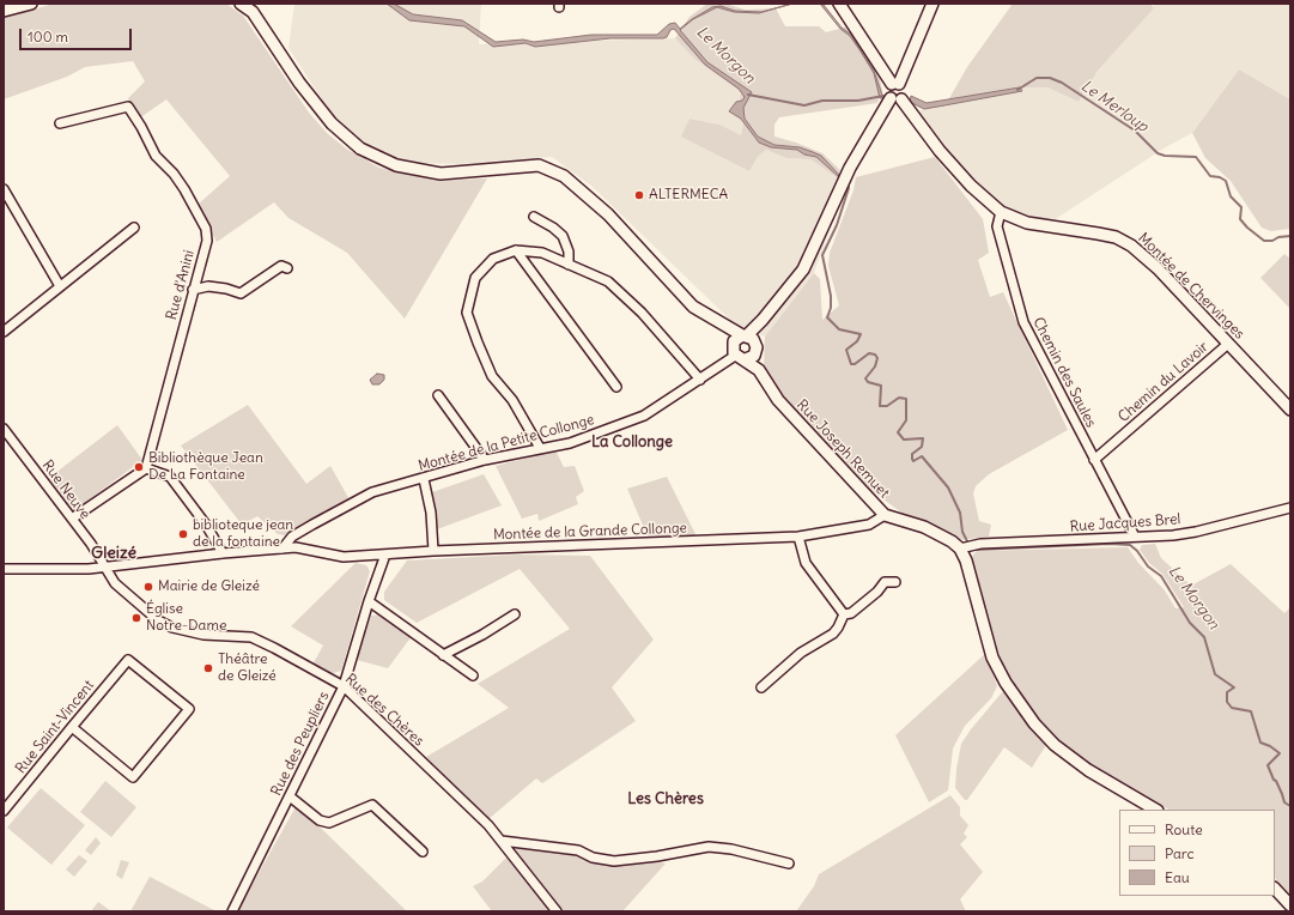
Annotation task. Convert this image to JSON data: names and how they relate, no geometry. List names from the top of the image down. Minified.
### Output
{"streets":{"street":["Rue d'Anini","Montée de Chervinges","Chemin des Saules","Chemin du Lavoir","Montée de la Petite Collonge","Rue Joseph Remuet","Rue Neuve","Rue Jacques Brel","Montée de la Grande Collonge","Rue des Chères","Rue Saint-Vincent","Rue des Peupliers"]},"crossings":[["Montée de Chervinges","Chemin des Saules"],["Montée de Chervinges","Chemin du Lavoir"],["Chemin des Saules","Chemin du Lavoir"],["Chemin des Saules","Rue Jacques Brel"],["Montée de la Petite Collonge","Rue Joseph Remuet"],["Montée de la Petite Collonge","Montée de la Grande Collonge"],["Rue Joseph Remuet","Rue Jacques Brel"],["Rue Joseph Remuet","Montée de la Grande Collonge"],["Rue Neuve","Montée de la Grande Collonge"],["Rue Neuve","Rue des Chères"],["Montée de la Grande Collonge","Rue des Chères"],["Montée de la Grande Collonge","Rue des Peupliers"],["Rue des Chères","Rue des Peupliers"]],"districts":["La Collonge","Gleizé","Les Chères"],"water":["Le Morgon","Le Merloup"],"places":["ALTERMECA","Bibliothèque Jean De La Fontaine","biblioteque jean de la fontaine","Mairie de Gleizé","Église Notre-Dame","Théâtre de Gleizé"],"legend":["Route","Parc","Eau"],"scale_bar":"100 m"}
